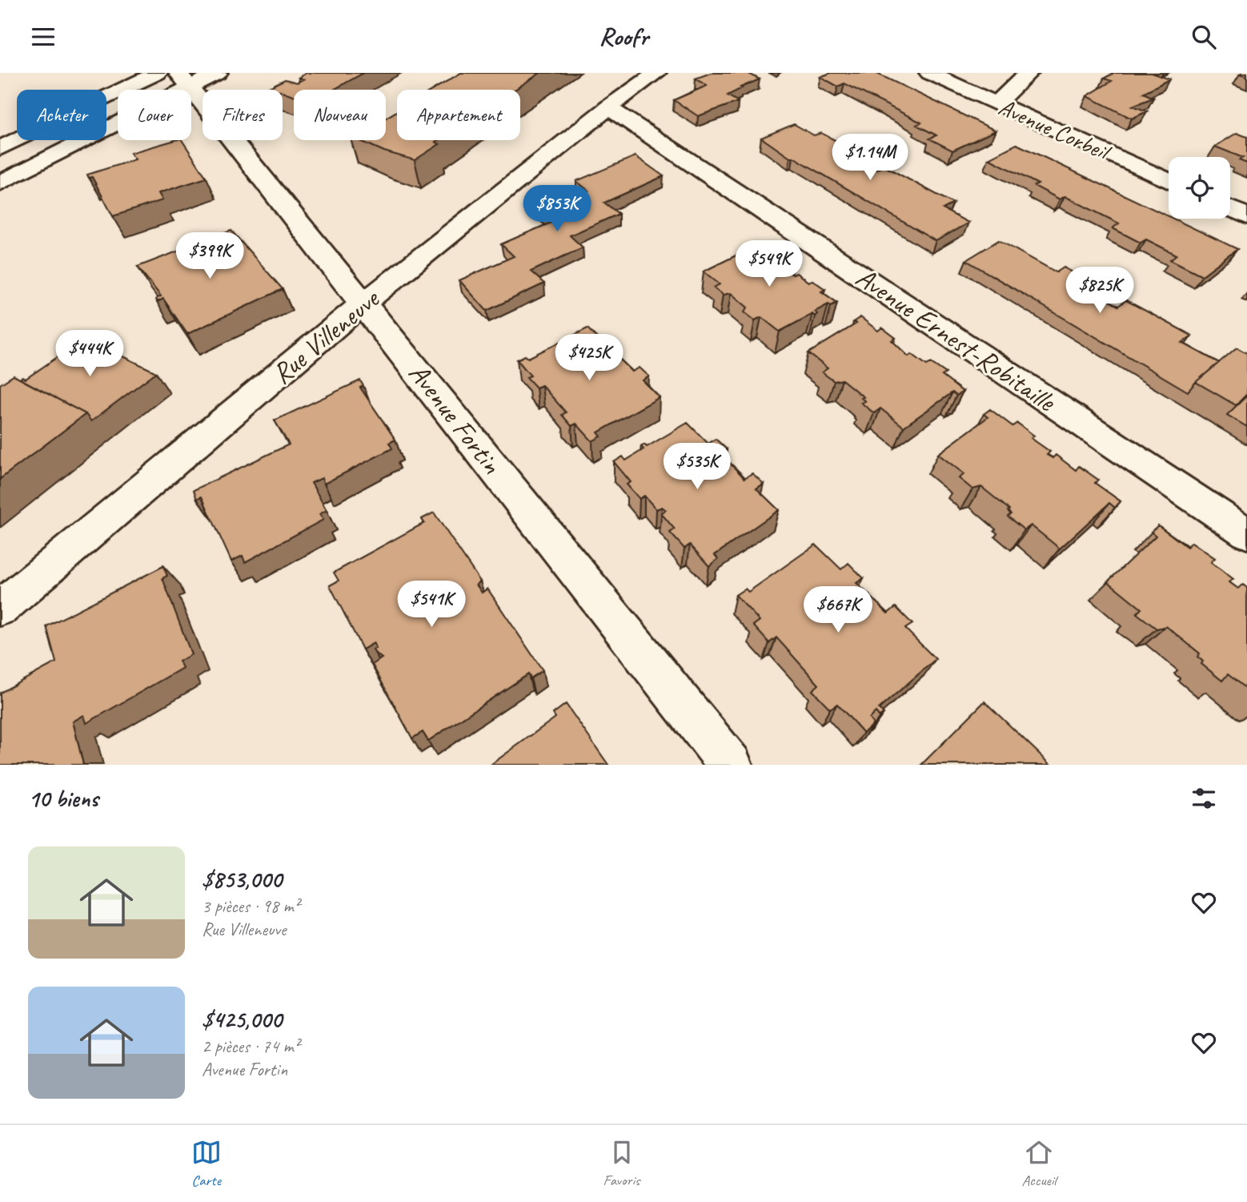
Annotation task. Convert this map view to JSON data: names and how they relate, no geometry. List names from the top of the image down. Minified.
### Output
{"streets":{"street":["Avenue Corbeil","Rue Villeneuve","Avenue Ernest-Robitaille","Avenue Fortin"]},"crossings":[["Rue Villeneuve","Avenue Ernest-Robitaille"],["Rue Villeneuve","Avenue Fortin"]],"page":{"header":"Roofr","chip":["Acheter","Louer","Filtres","Nouveau","Appartement"],"price":["$1.14M","$853K","$399K","$549K","$825K","$444K","$425K","$535K","$541K","$667K"],"heading":"10 biens","list":[{"name":"$853,000","note":"3 pièces · 98 m² · Rue Villeneuve"},{"name":"$425,000","note":"2 pièces · 74 m² · Avenue Fortin"}],"tabs":["Carte","Favoris","Accueil"]}}
